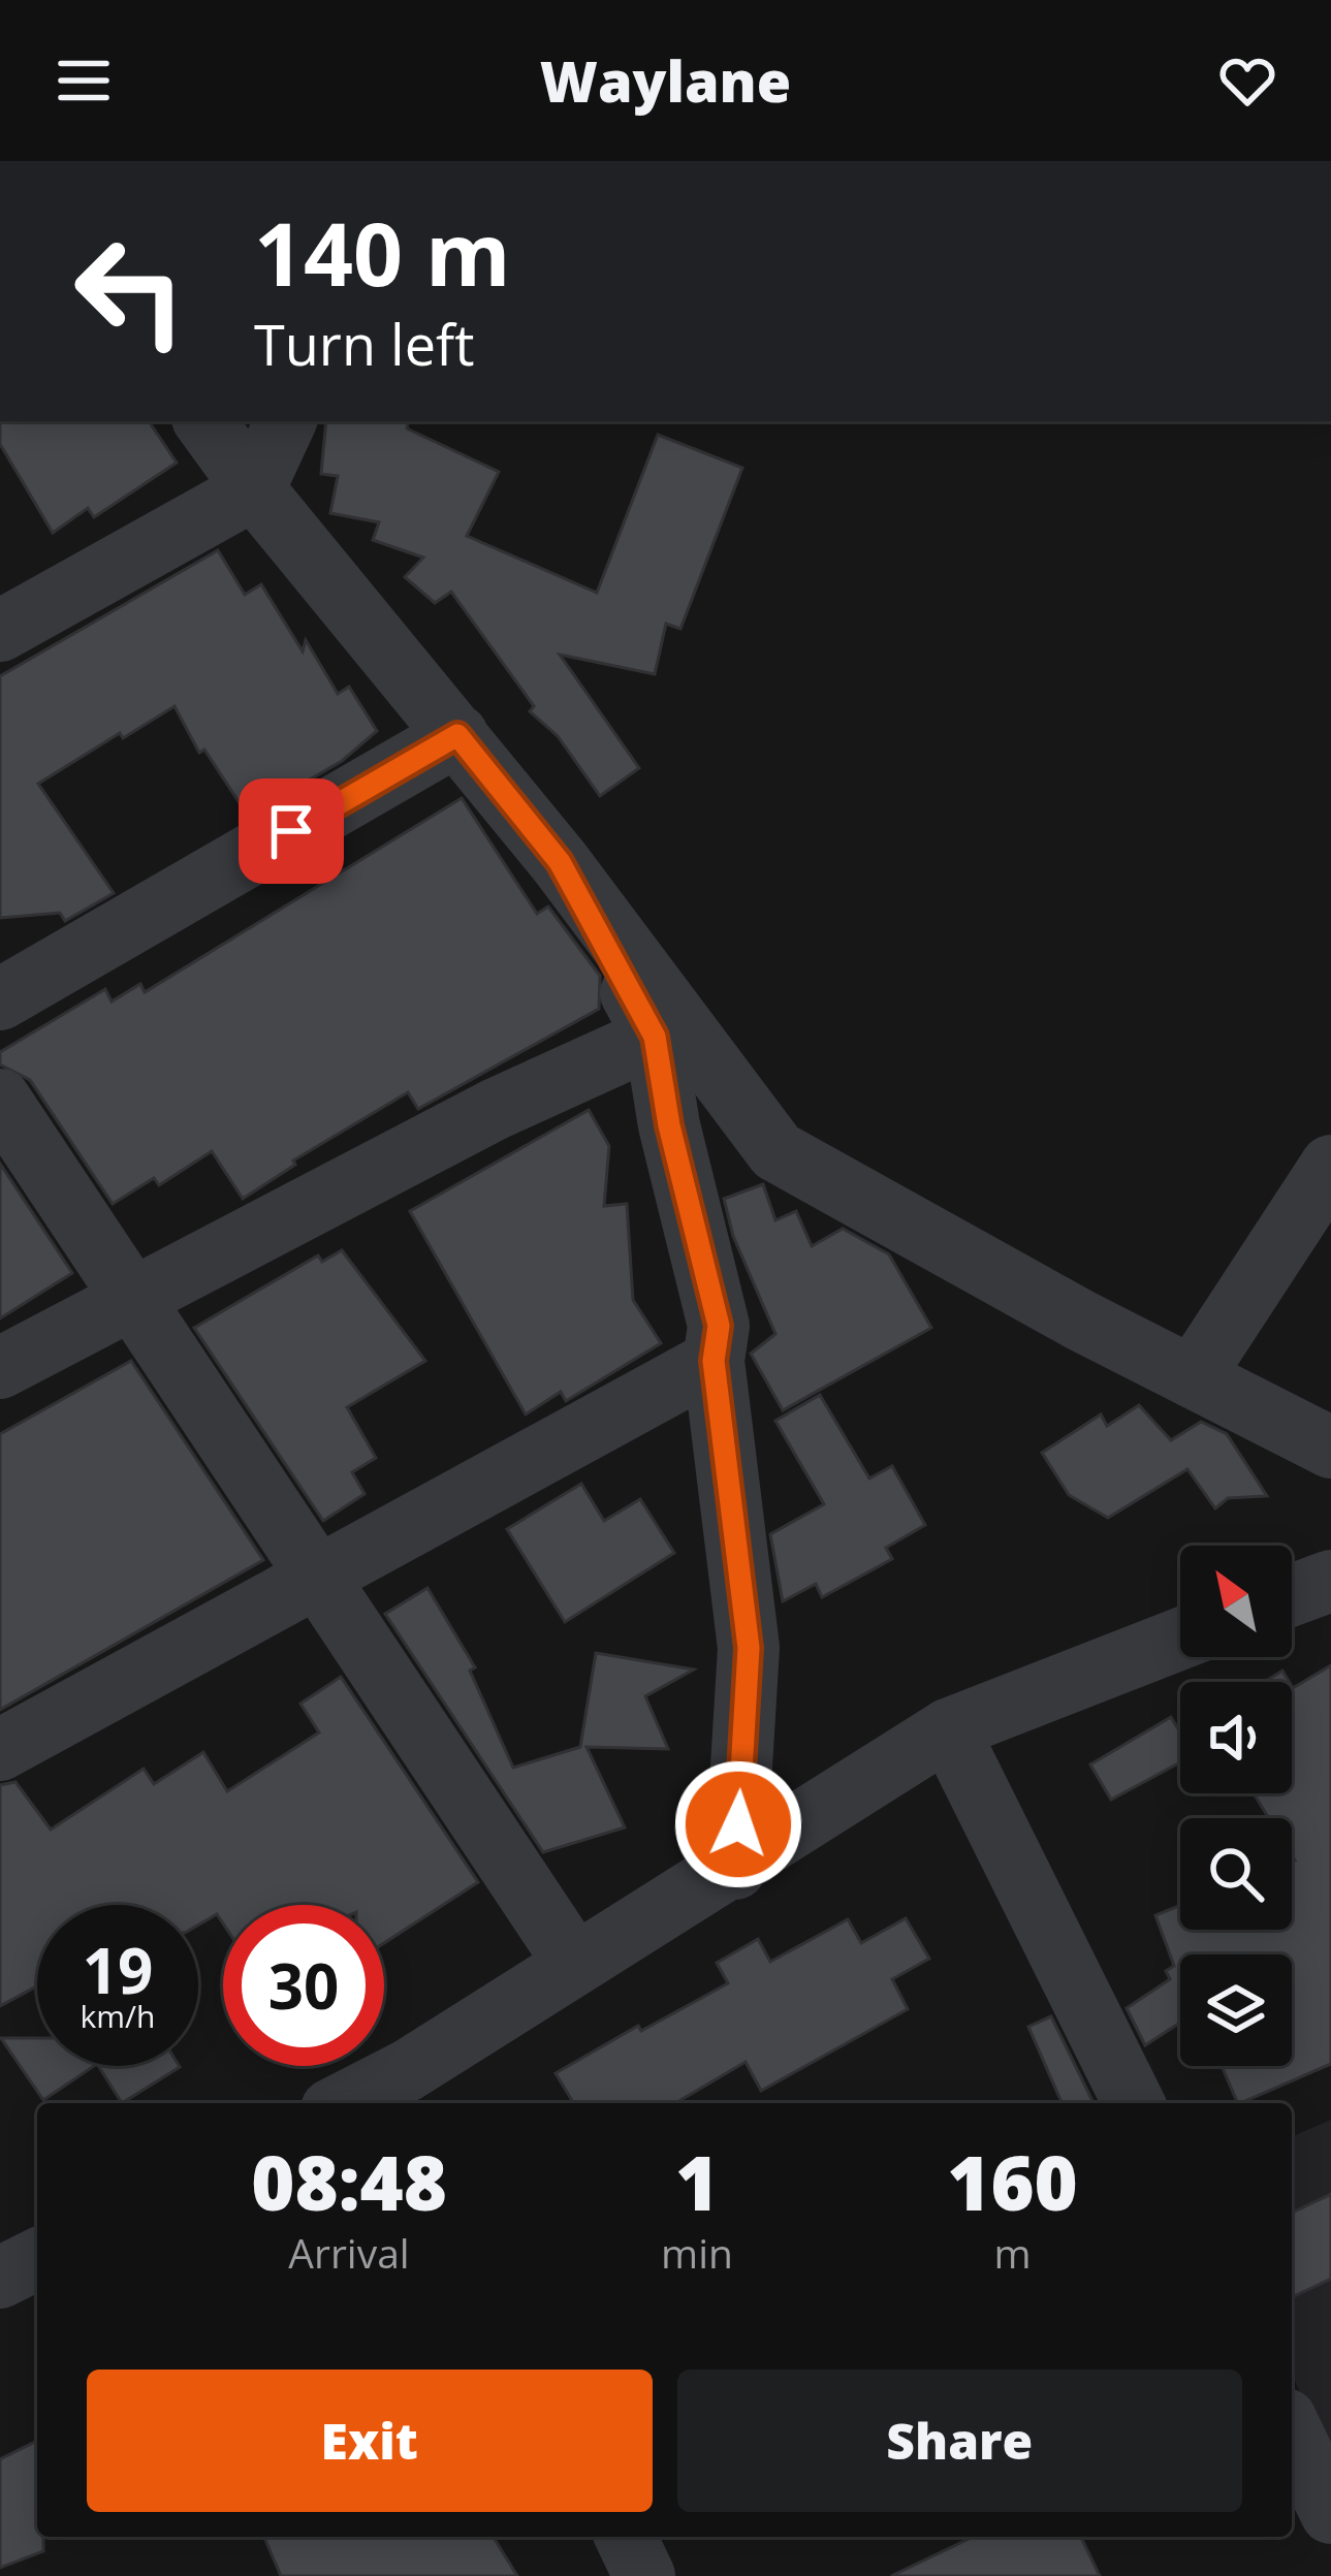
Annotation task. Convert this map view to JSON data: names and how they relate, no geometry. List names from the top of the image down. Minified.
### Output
{"north":"top left","page":{"header":"Waylane","turn":["140 m","Turn left"],"speed":"19 km/h","limit":"30","eta":["08:48","Arrival","1","min","160","m"],"buttons":["Exit","Share"]}}
